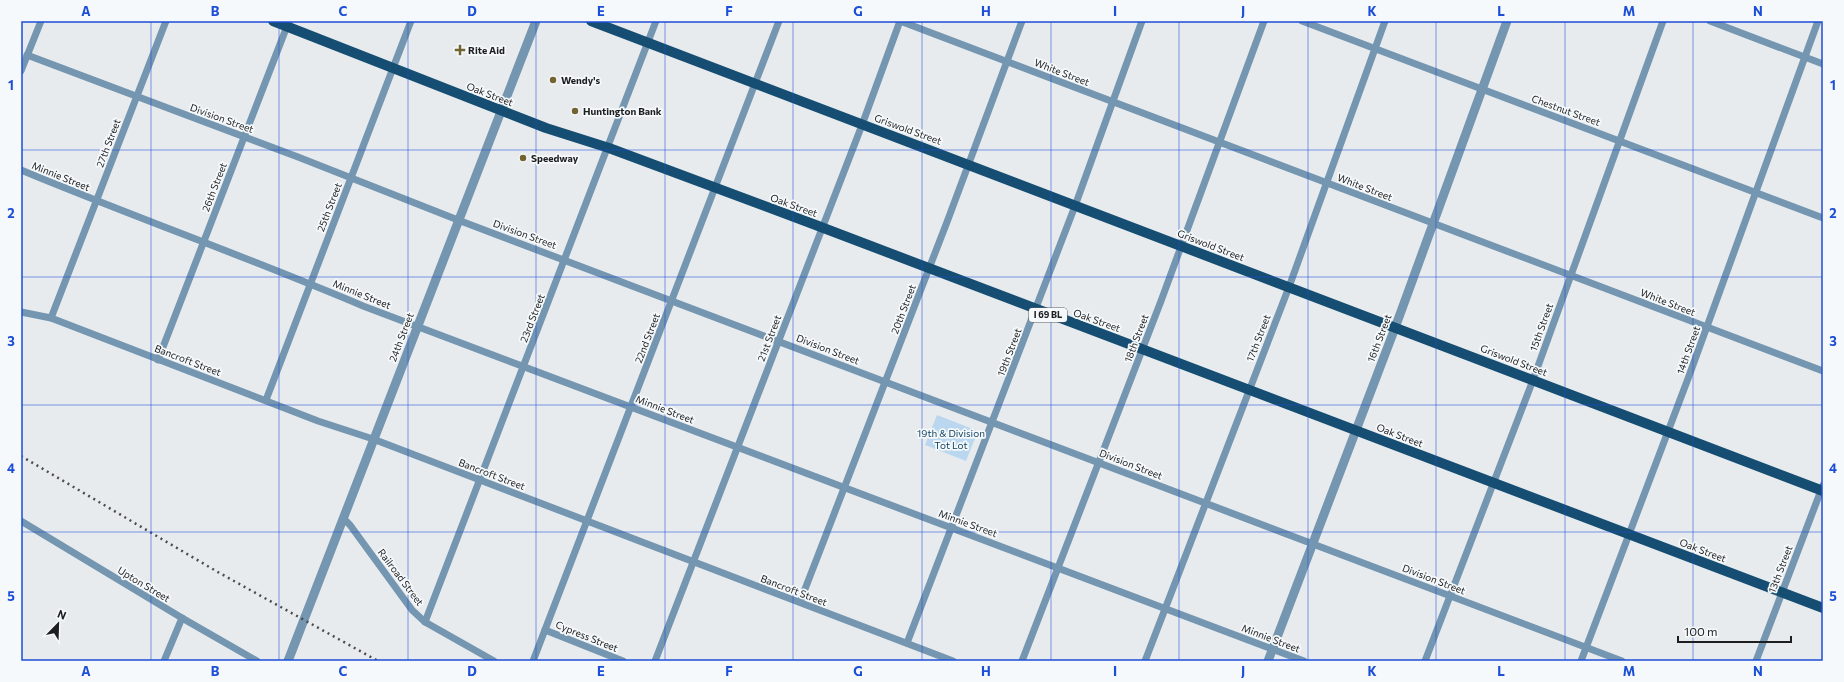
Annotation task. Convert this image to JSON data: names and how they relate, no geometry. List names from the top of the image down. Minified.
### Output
{"streets":{"main road":["Oak Street","Griswold Street","I 69 BL"],"street":["White Street","Chestnut Street","Division Street","27th Street","Minnie Street","26th Street","25th Street","20th Street","23rd Street","15th Street","24th Street","22nd Street","21st Street","18th Street","17th Street","16th Street","14th Street","19th Street","Bancroft Street","13th Street","Railroad Street","Upton Street","Cypress Street"]},"crossings":[["White Street","20th Street"],["White Street","15th Street"],["White Street","21st Street"],["White Street","18th Street"],["White Street","17th Street"],["White Street","16th Street"],["White Street","14th Street"],["White Street","19th Street"],["Oak Street","26th Street"],["Oak Street","25th Street"],["Oak Street","20th Street"],["Oak Street","23rd Street"],["Oak Street","15th Street"],["Oak Street","24th Street"],["Oak Street","22nd Street"],["Oak Street","21st Street"],["Oak Street","18th Street"],["Oak Street","17th Street"],["Oak Street","16th Street"],["Oak Street","14th Street"],["Oak Street","19th Street"],["Oak Street","13th Street"],["Chestnut Street","15th Street"],["Chestnut Street","17th Street"],["Chestnut Street","16th Street"],["Chestnut Street","14th Street"],["Division Street","27th Street"],["Division Street","26th Street"],["Division Street","25th Street"],["Division Street","20th Street"],["Division Street","23rd Street"],["Division Street","15th Street"],["Division Street","24th Street"],["Division Street","22nd Street"],["Division Street","21st Street"],["Division Street","18th Street"],["Division Street","17th Street"],["Division Street","16th Street"],["Division Street","14th Street"],["Division Street","19th Street"],["Griswold Street","20th Street"],["Griswold Street","23rd Street"],["Griswold Street","15th Street"],["Griswold Street","22nd Street"],["Griswold Street","21st Street"],["Griswold Street","18th Street"],["Griswold Street","17th Street"],["Griswold Street","16th Street"],["Griswold Street","14th Street"],["Griswold Street","19th Street"],["Griswold Street","13th Street"],["27th Street","Minnie Street"],["27th Street","Bancroft Street"],["Minnie Street","26th Street"],["Minnie Street","25th Street"],["Minnie Street","20th Street"],["Minnie Street","23rd Street"],["Minnie Street","24th Street"],["Minnie Street","22nd Street"],["Minnie Street","21st Street"],["Minnie Street","18th Street"],["Minnie Street","17th Street"],["Minnie Street","16th Street"],["Minnie Street","19th Street"],["26th Street","Bancroft Street"],["25th Street","Bancroft Street"],["20th Street","Bancroft Street"],["23rd Street","Bancroft Street"],["23rd Street","Railroad Street"],["24th Street","Bancroft Street"],["24th Street","Railroad Street"],["22nd Street","Bancroft Street"],["22nd Street","Cypress Street"],["21st Street","Bancroft Street"],["19th Street","Bancroft Street"]],"parks":["19th & Division Tot Lot"],"places":{"health":["Rite Aid"],"other":["Wendy's","Huntington Bank","Speedway"]},"scale_bar":"100 m","north":"top right","grid":{"columns":["A","B","C","D","E","F","G","H","I","J","K","L","M","N"],"rows":["1","2","3","4","5"]}}
